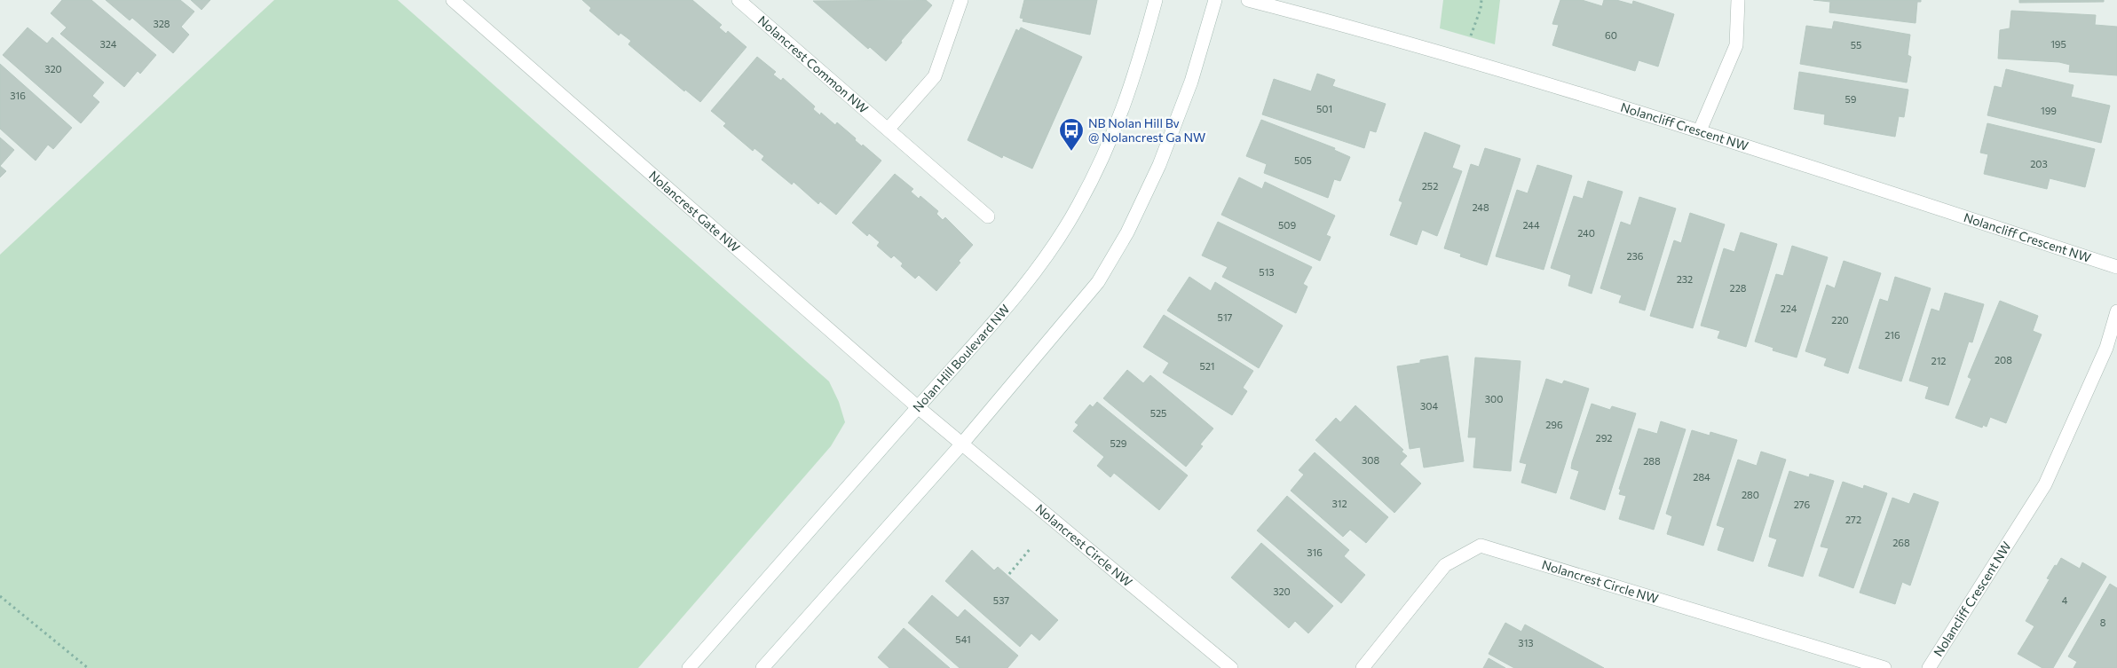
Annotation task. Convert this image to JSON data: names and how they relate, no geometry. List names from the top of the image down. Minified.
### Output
{"streets":{"street":["Nolancrest Common NW","Nolancliff Crescent NW","Nolancrest Gate NW","Nolan Hill Boulevard NW","Nolancrest Circle NW"]},"crossings":[["Nolancrest Gate NW","Nolan Hill Boulevard NW"],["Nolancrest Gate NW","Nolancrest Circle NW"]],"places":{"bus stop":["NB Nolan Hill Bv @ Nolancrest Ga NW"]},"house_numbers":["328","60","324","195","55","320","316","59","501","199","505","203","252","248","509","244","240","236","513","232","228","224","517","220","216","208","212","521","300","304","525","296","292","529","308","288","284","280","312","276","272","268","316","320","537","4","8","541","313"]}
